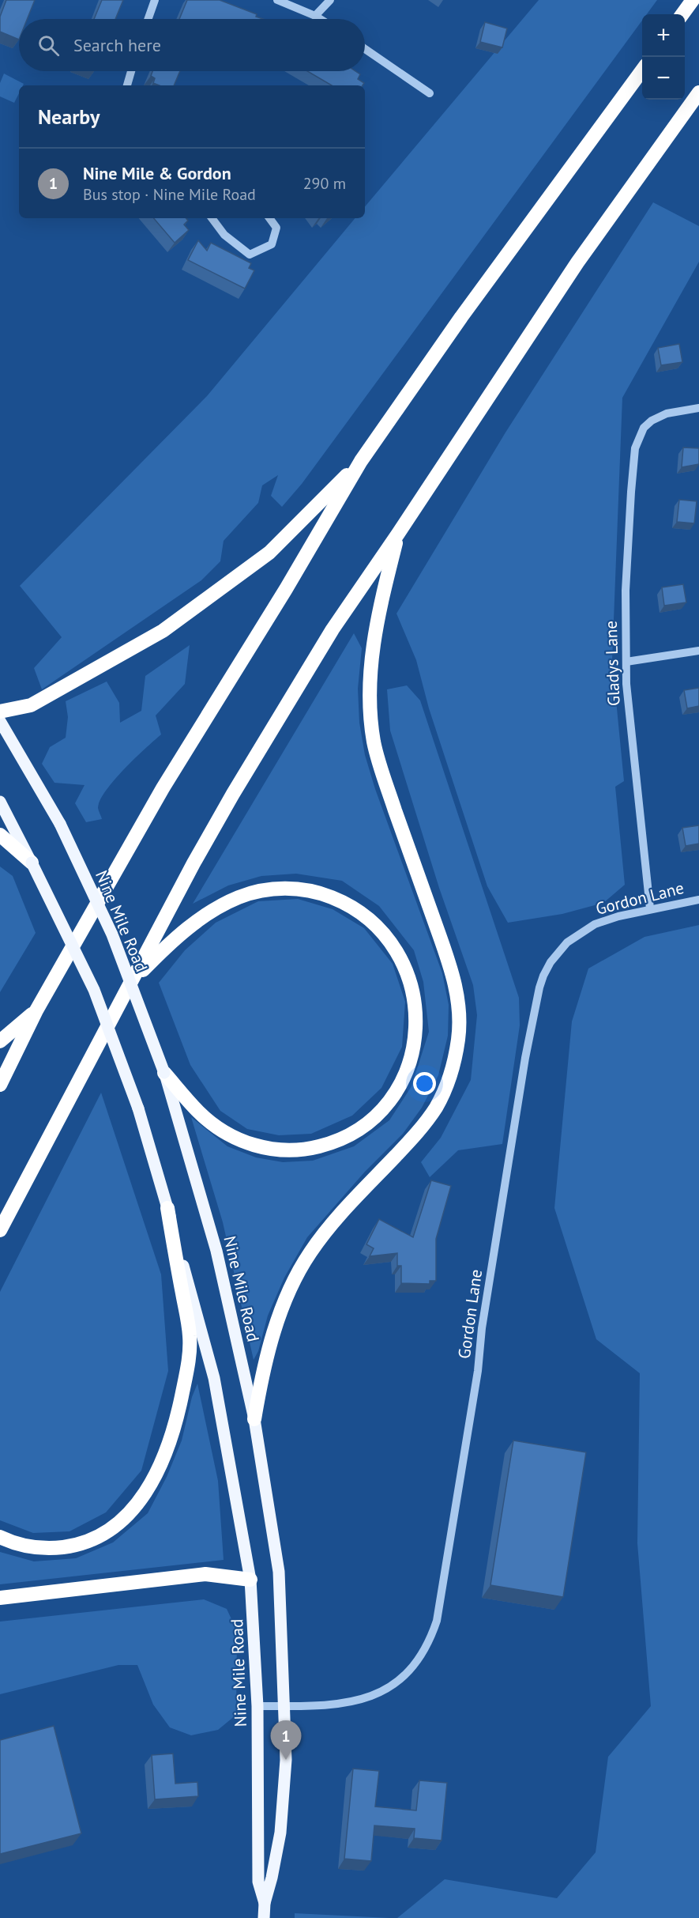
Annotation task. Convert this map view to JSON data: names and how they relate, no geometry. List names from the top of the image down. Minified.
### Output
{"streets":{"main road":["Nine Mile Road"],"street":["Gladys Lane","Gordon Lane"]},"crossings":[["Gladys Lane","Gordon Lane"],["Gordon Lane","Nine Mile Road"]],"page":{"map_buttons":["+","−"],"search":"Search here","heading":"Nearby","list":[{"mark":"1","name":"Nine Mile & Gordon","note":"Bus stop · Nine Mile Road","value":"290 m"}],"pins":"1"}}
